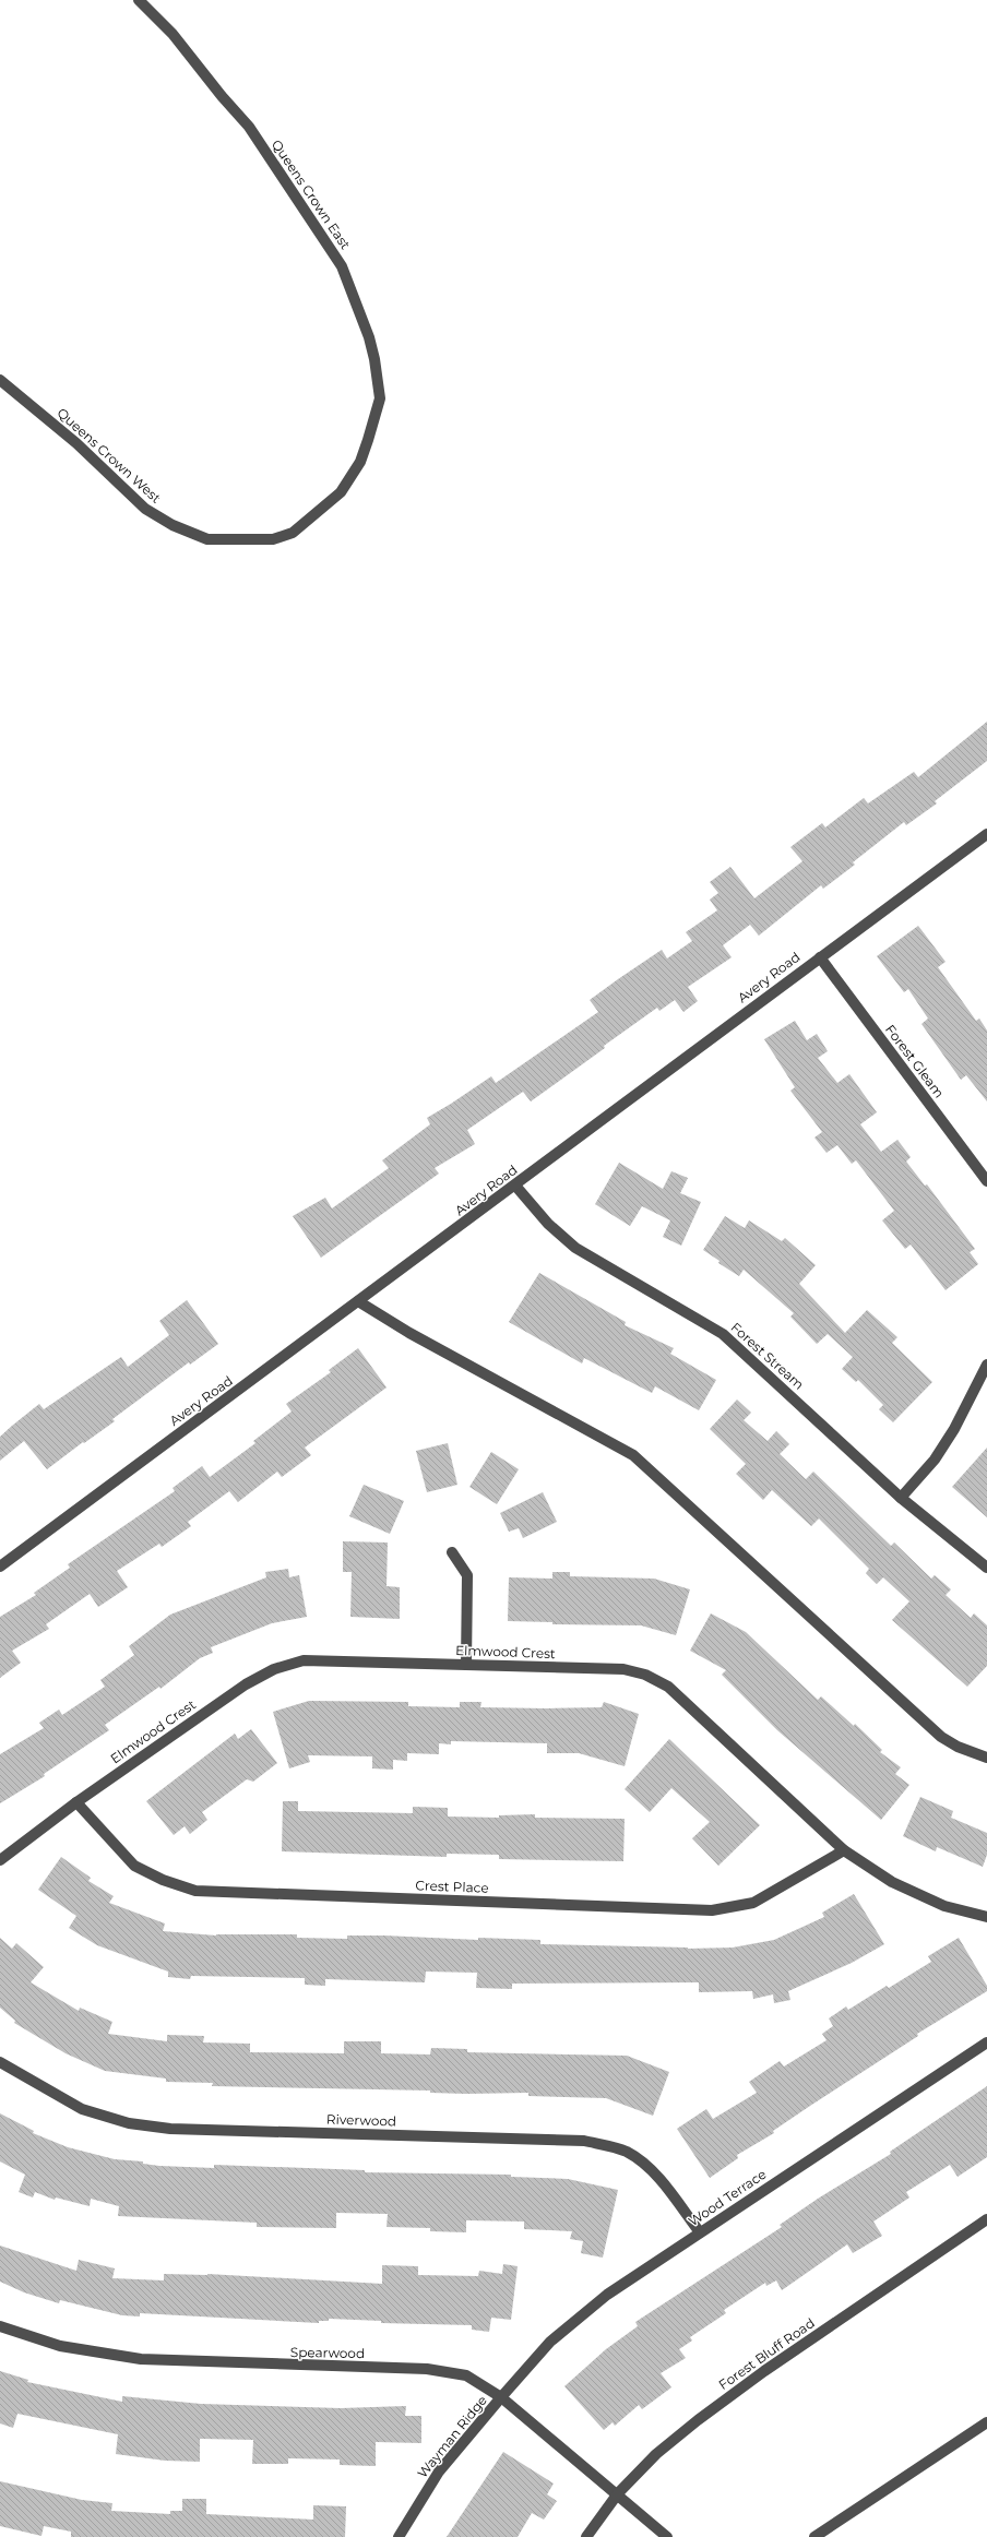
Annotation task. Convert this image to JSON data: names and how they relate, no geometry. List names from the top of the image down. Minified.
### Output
{"streets":{"street":["Queens Crown East","Queens Crown West","Avery Road","Forest Gleam","Forest Stream","Elmwood Crest","Crest Place","Riverwood","Wood Terrace","Spearwood","Forest Bluff Road","Wayman Ridge"]},"crossings":[["Queens Crown East","Queens Crown West"],["Avery Road","Forest Gleam"],["Avery Road","Forest Stream"],["Elmwood Crest","Crest Place"],["Riverwood","Wood Terrace"],["Wood Terrace","Spearwood"],["Wood Terrace","Wayman Ridge"],["Spearwood","Forest Bluff Road"],["Spearwood","Wayman Ridge"]]}
